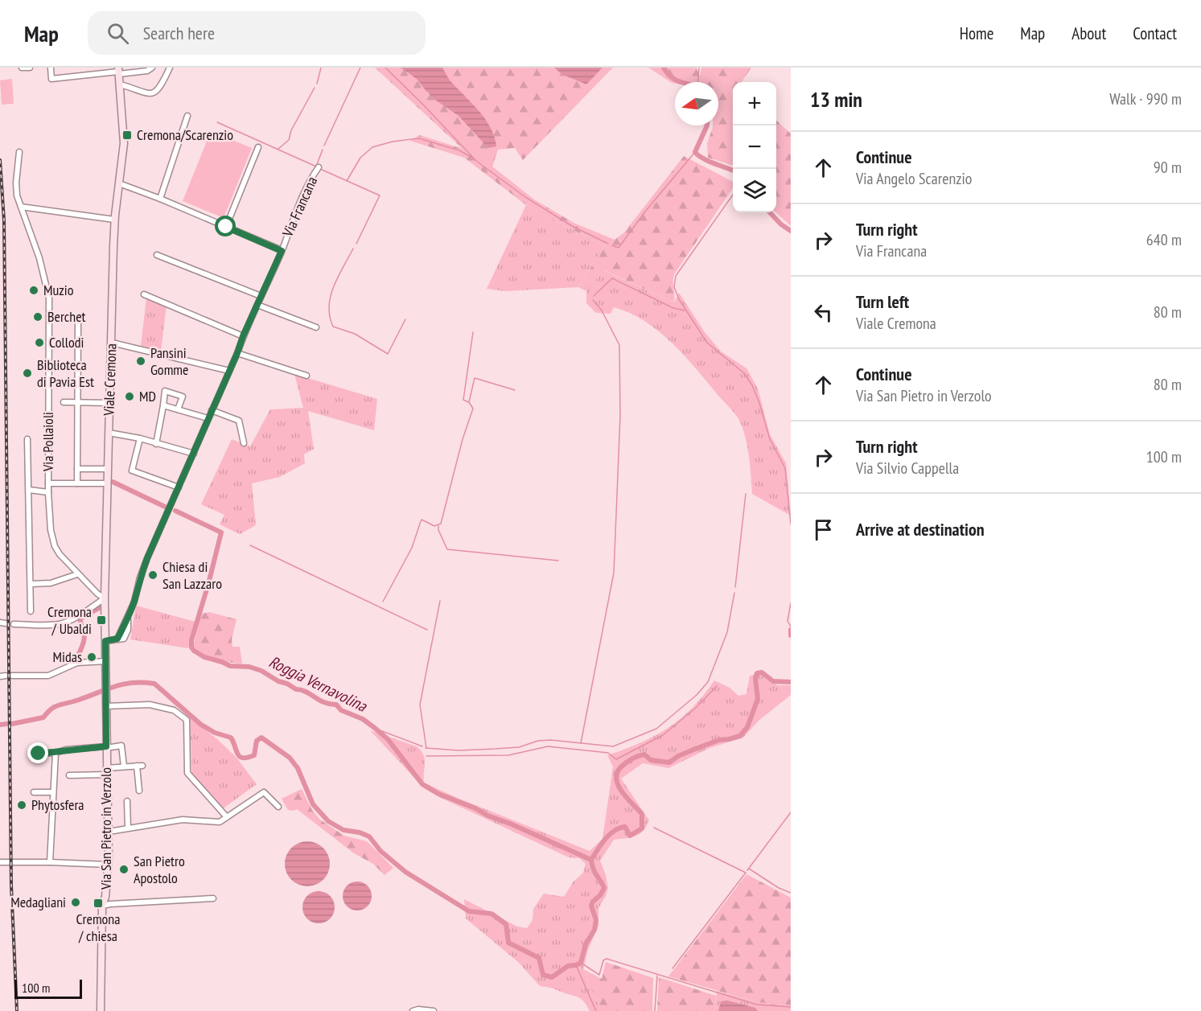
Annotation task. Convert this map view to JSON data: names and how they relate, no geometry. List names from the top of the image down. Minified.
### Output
{"streets":{"main road":["Viale Cremona","Via San Pietro in Verzolo"],"street":["Via Francana","Via Pollaioli"]},"crossings":[["Via Francana","Viale Cremona"],["Viale Cremona","Via Pollaioli"],["Viale Cremona","Via San Pietro in Verzolo"]],"water":["Roggia Vernavolina"],"places":{"transit":["Cremona/Scarenzio","Cremona / Ubaldi","Cremona / chiesa"],"other":["Muzio","Berchet","Collodi","Pansini Gomme","Biblioteca di Pavia Est","MD","Chiesa di San Lazzaro","Midas","Phytosfera","San Pietro Apostolo","Medagliani"]},"scale_bar":"100 m","north":"left","page":{"header":"Map","search":"Search here","nav":["Home","Map","About","Contact"],"heading":["13 min","Walk · 990 m"],"map_buttons":["+","−"],"list":[["Continue","Via Angelo Scarenzio","90 m"],["Turn right","Via Francana","640 m"],["Turn left","Viale Cremona","80 m"],["Continue","Via San Pietro in Verzolo","80 m"],["Turn right","Via Silvio Cappella","100 m"],"Arrive at destination"],"scale":"100 m"}}
